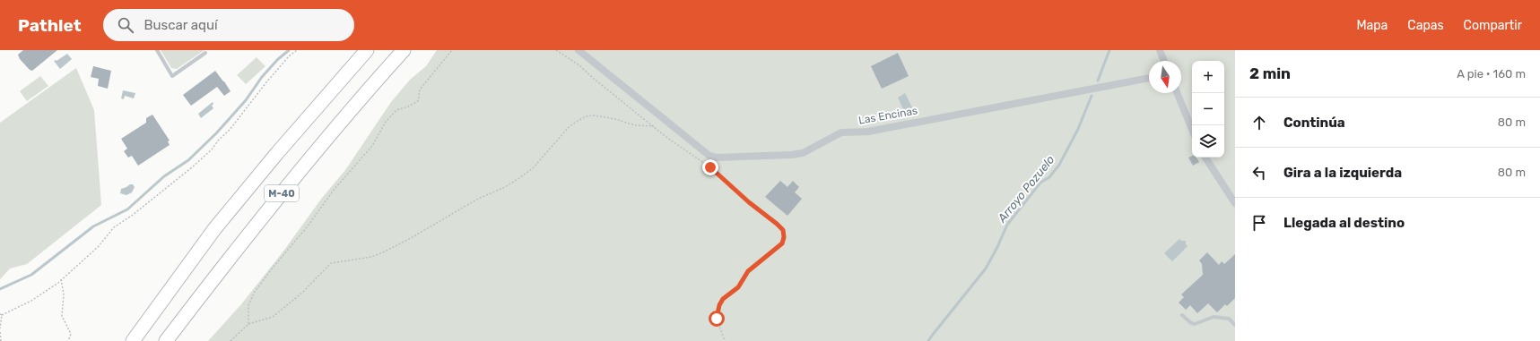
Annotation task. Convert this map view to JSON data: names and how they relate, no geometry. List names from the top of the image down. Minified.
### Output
{"streets":{"highway":["M-40"],"street":["Las Encinas"]},"water":["Arroyo Pozuelo"],"north":"bottom","page":{"header":"Pathlet","search":"Buscar aquí","nav":["Mapa","Capas","Compartir"],"heading":["2 min","A pie · 160 m"],"map_buttons":["+","−"],"list":[["Continúa","80 m"],["Gira a la izquierda","80 m"],"Llegada al destino"]}}
